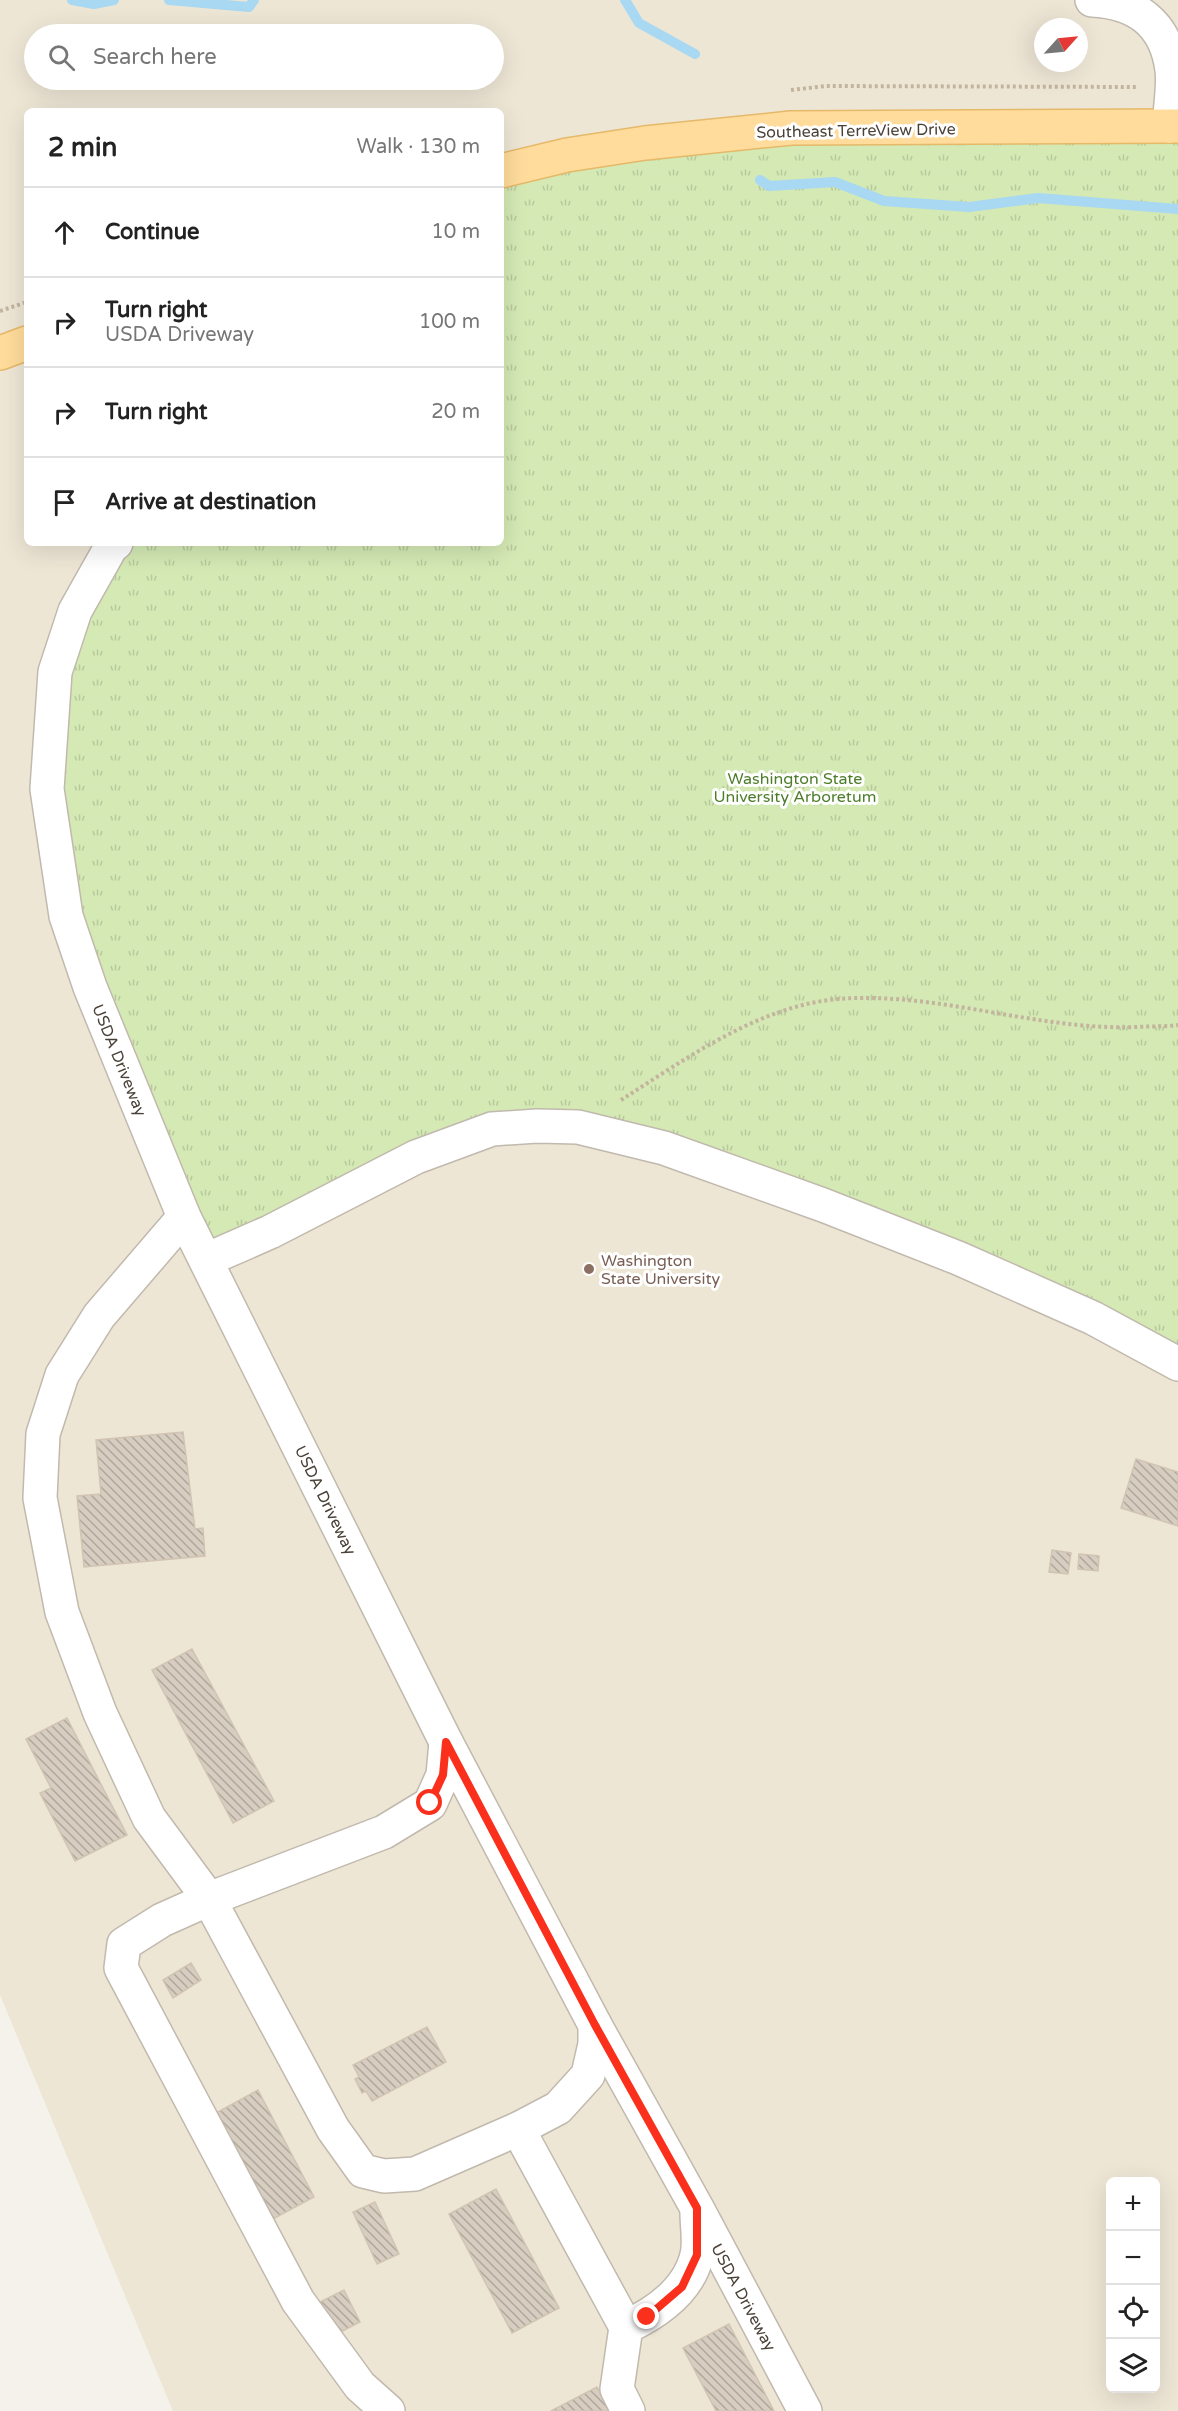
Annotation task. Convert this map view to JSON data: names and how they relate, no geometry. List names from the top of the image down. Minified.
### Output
{"streets":{"main road":["Southeast TerreView Drive"],"lane":["USDA Driveway"]},"parks":["Washington State University Arboretum"],"places":["Washington State University"],"north":"top right","page":{"search":"Search here","heading":["2 min","Walk · 130 m"],"list":[["Continue","10 m"],["Turn right","USDA Driveway","100 m"],["Turn right","20 m"],"Arrive at destination"],"map_buttons":["+","−"]}}
